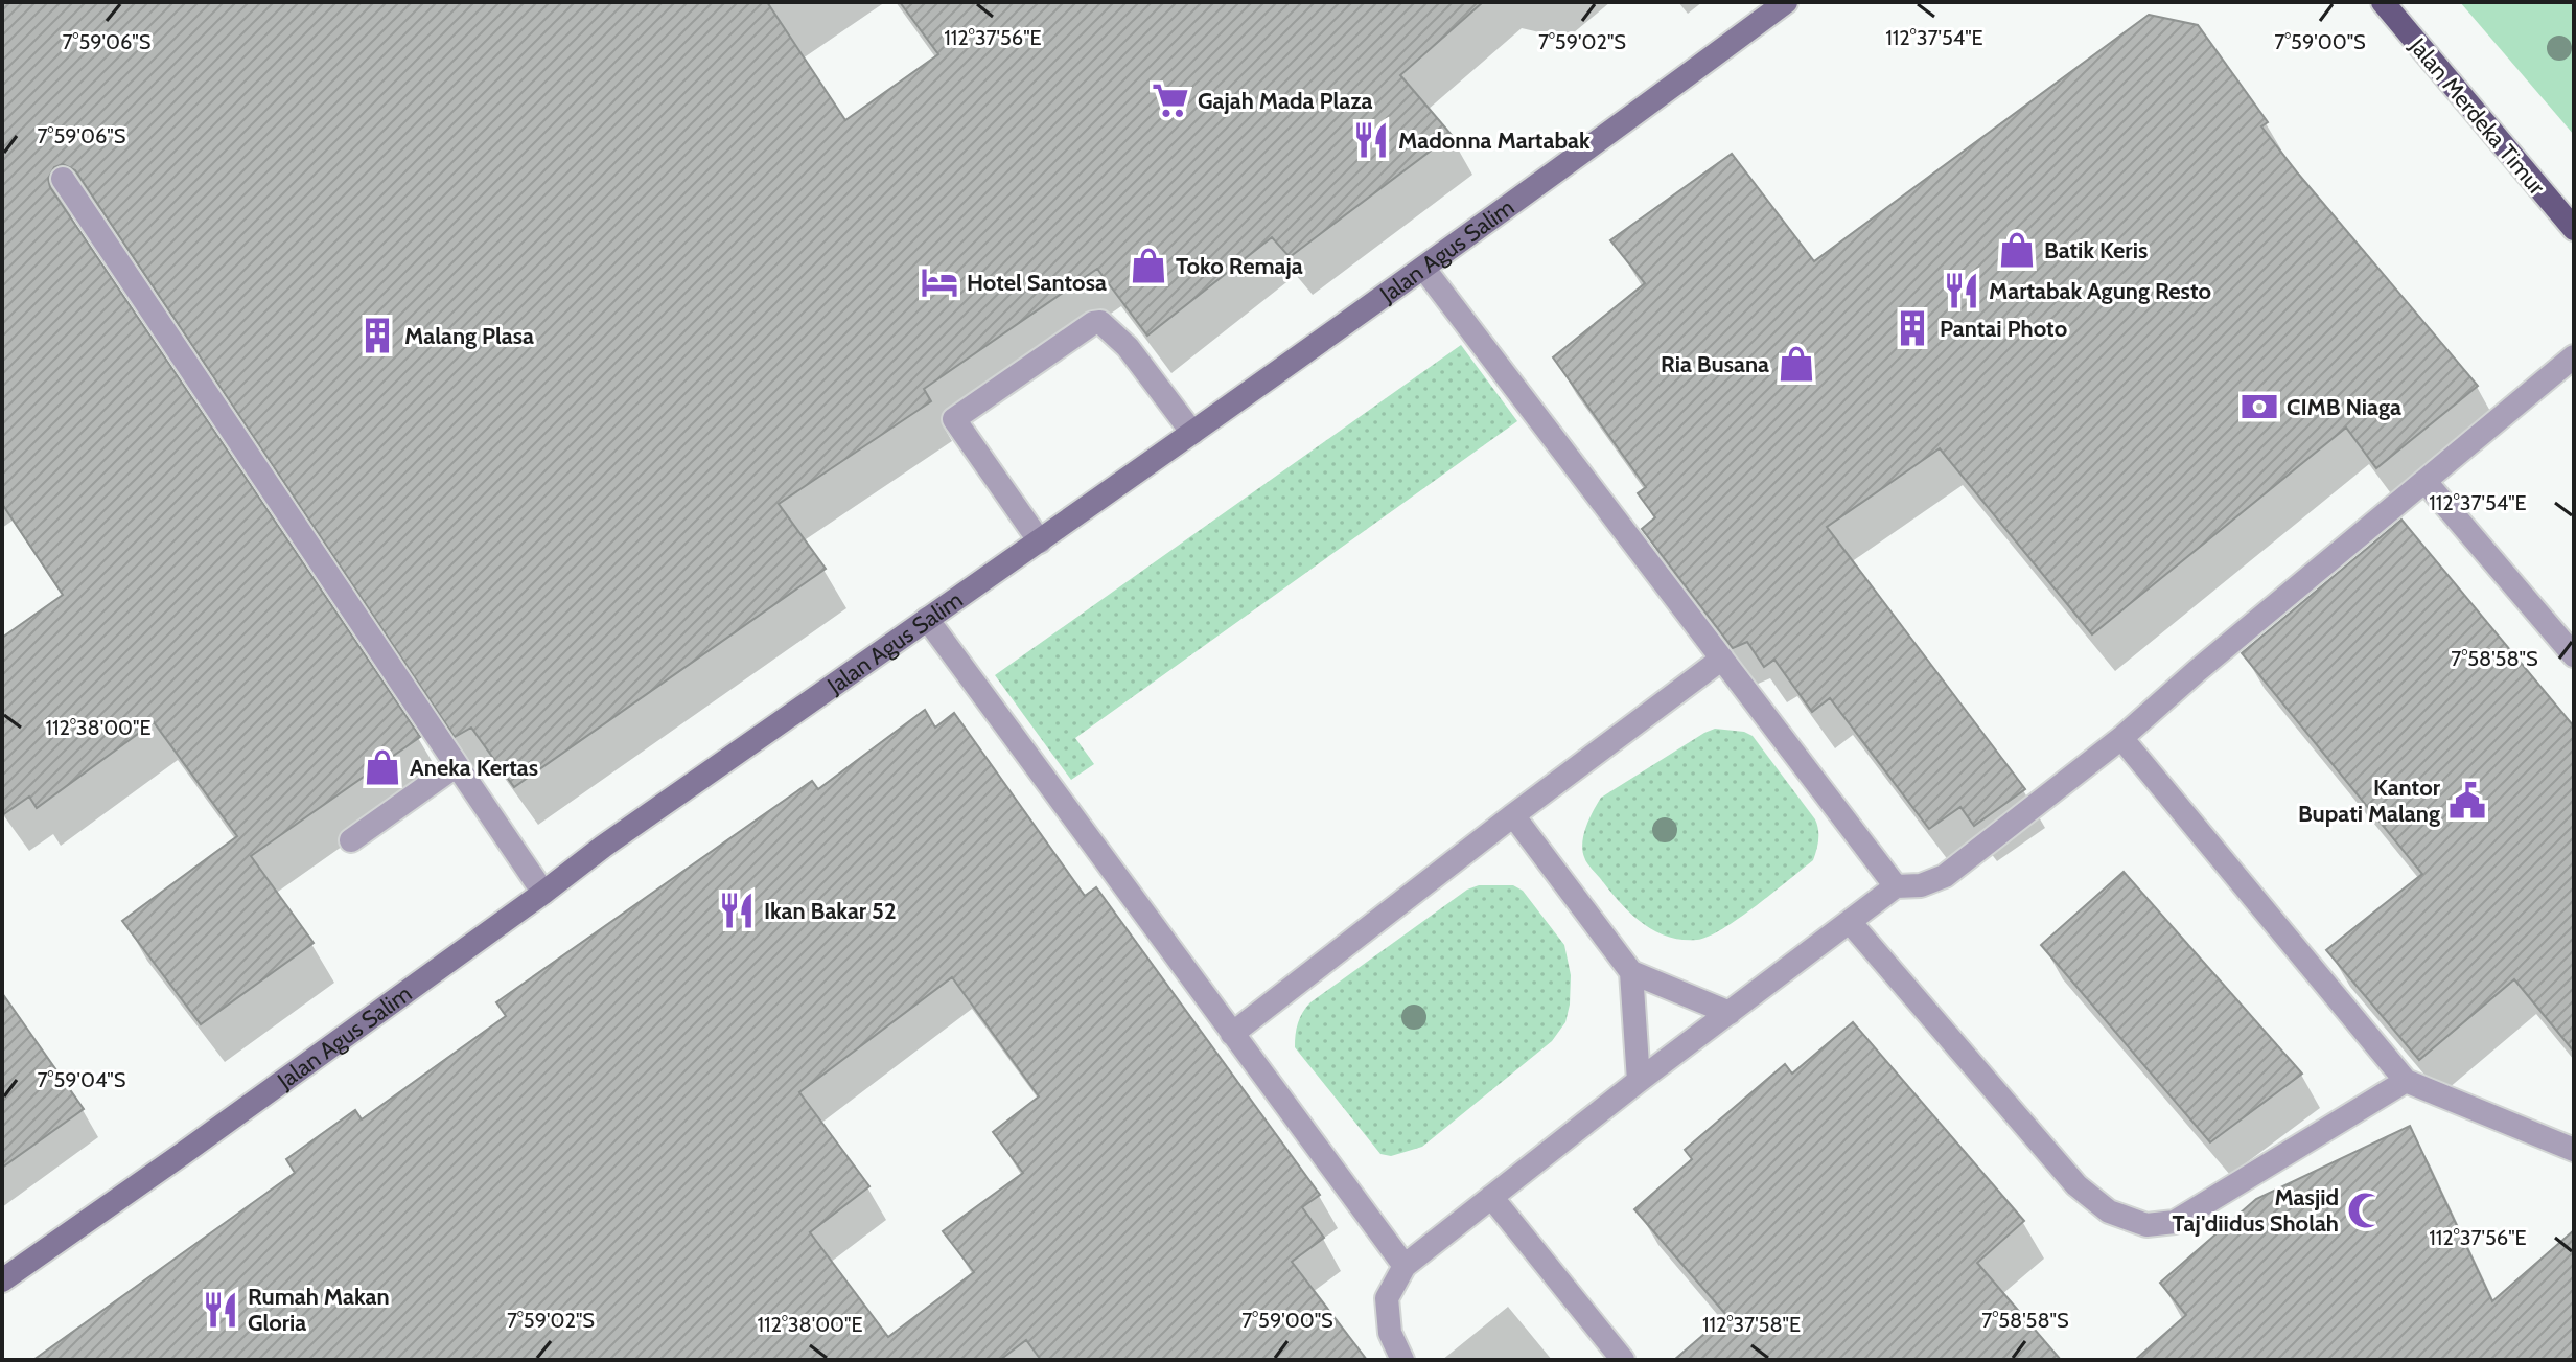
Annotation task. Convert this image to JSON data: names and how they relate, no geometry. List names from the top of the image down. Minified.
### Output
{"streets":{"main road":["Jalan Merdeka Timur","Jalan Agus Salim"]},"places":{"supermarket":["Gajah Mada Plaza"],"restaurant":["Madonna Martabak","Martabak Agung Resto","Ikan Bakar 52","Rumah Makan Gloria"],"shop":["Batik Keris","Toko Remaja","Ria Busana","Aneka Kertas"],"hotel":["Hotel Santosa"],"building":["Pantai Photo","Malang Plasa"],"bank":["CIMB Niaga"],"public building":["Kantor Bupati Malang"],"mosque":["Masjid Taj'diidus Sholah"]},"coordinates":["112°37'56\"E","112°37'54\"E","7°59'06\"S","7°59'02\"S","7°59'00\"S","7°58'58\"S","112°38'00\"E","7°59'04\"S","112°37'58\"E"]}
